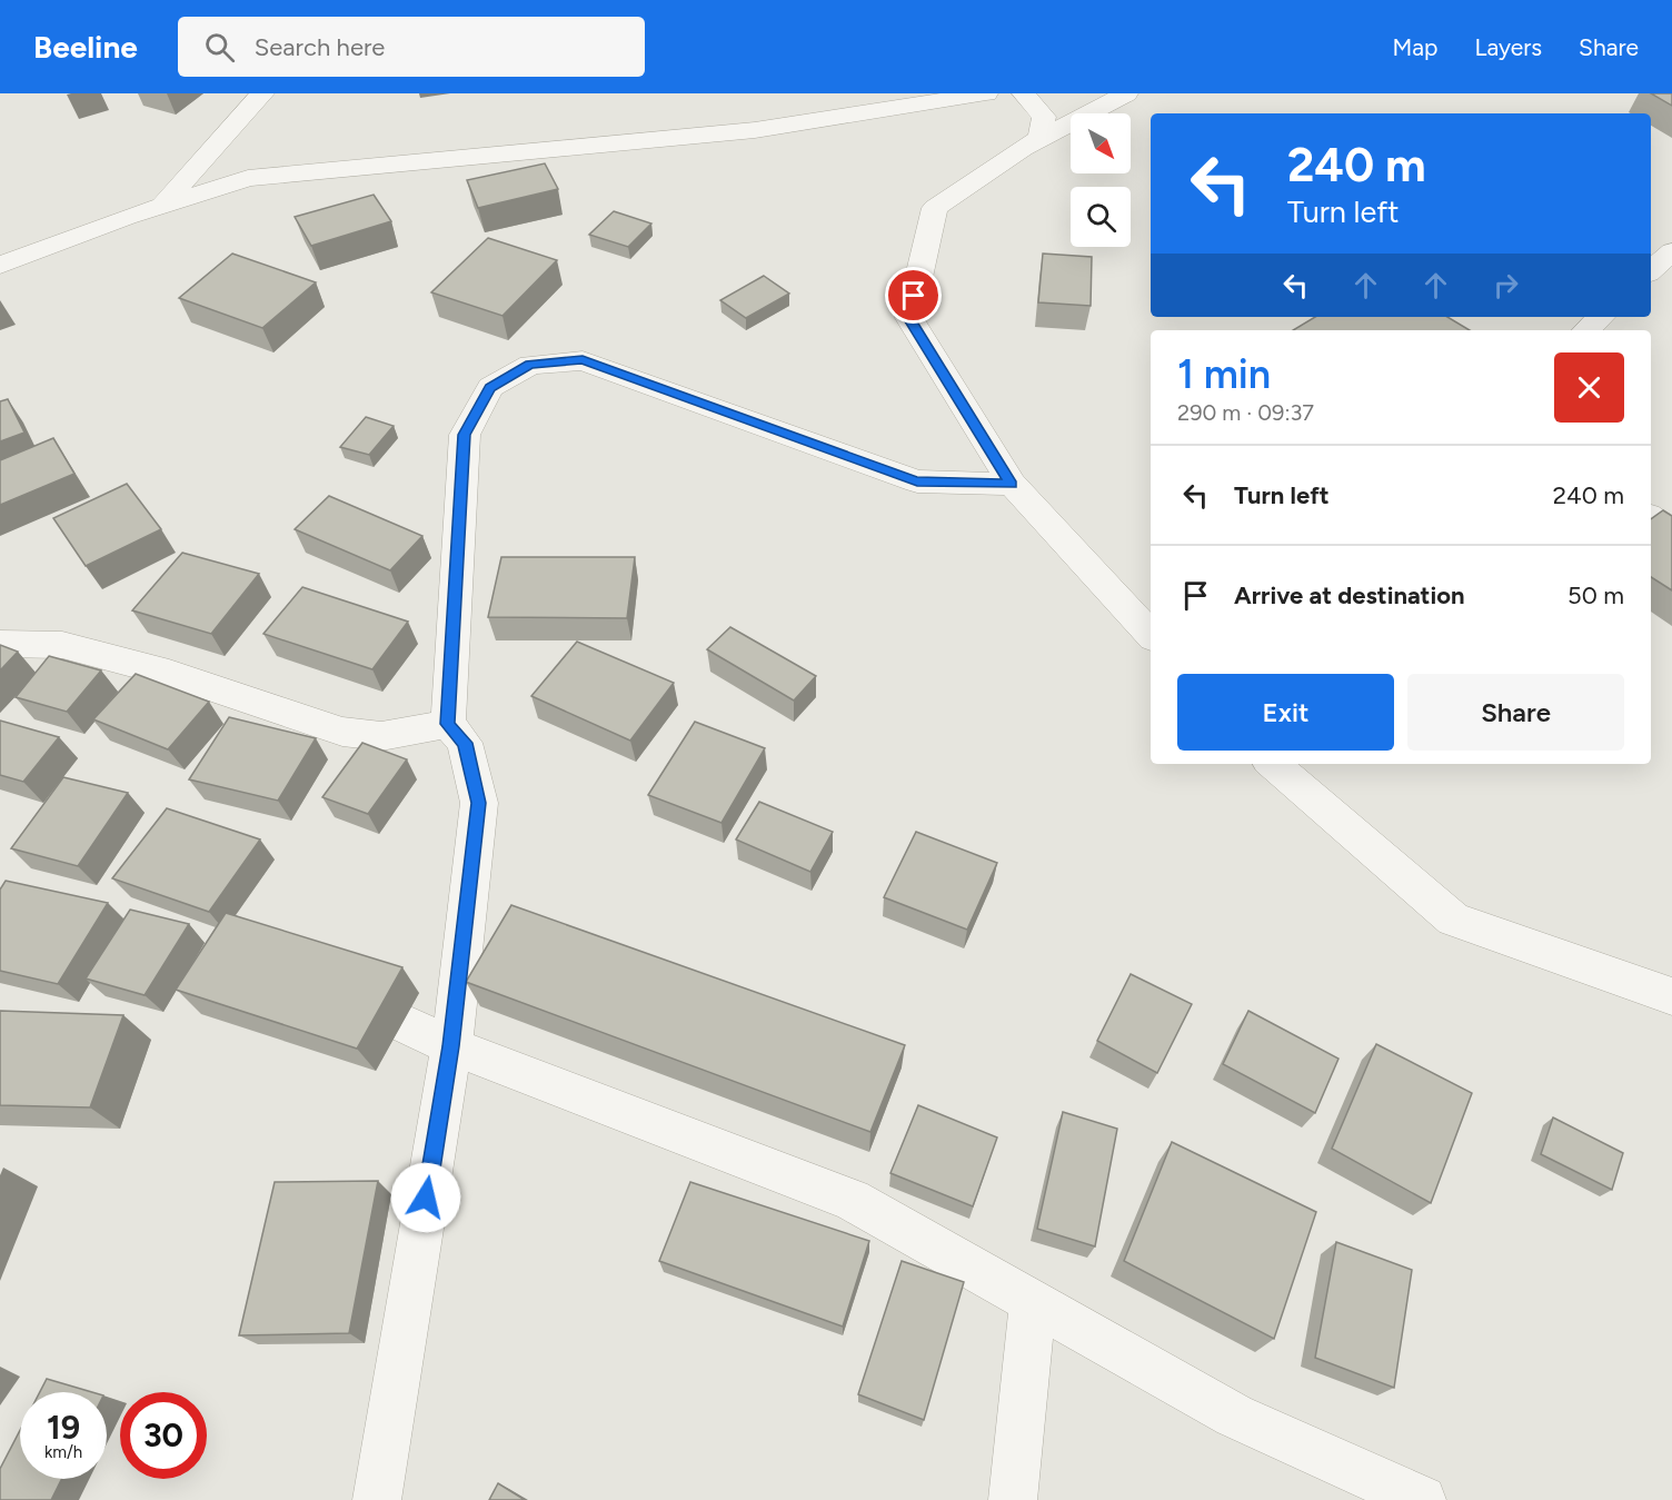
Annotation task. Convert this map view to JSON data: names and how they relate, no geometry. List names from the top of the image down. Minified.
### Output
{"north":"bottom right","page":{"header":"Beeline","search":"Search here","nav":["Map","Layers","Share"],"turn":["240 m","Turn left"],"heading":["1 min","290 m · 09:37"],"list":[{"name":"Turn left","value":"240 m"},{"name":"Arrive at destination","value":"50 m"}],"buttons":["Exit","Share"],"speed":"19 km/h","limit":"30"}}
